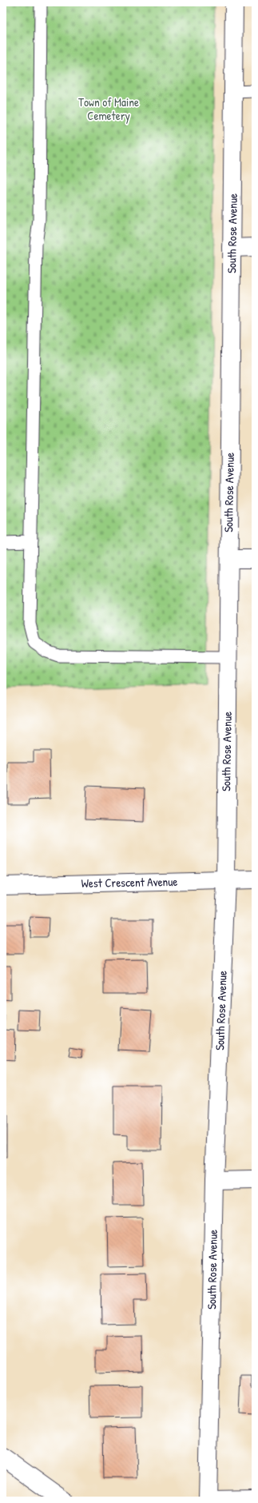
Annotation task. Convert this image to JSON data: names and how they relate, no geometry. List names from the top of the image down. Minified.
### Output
{"streets":{"street":["South Rose Avenue","West Crescent Avenue"]},"crossings":[["South Rose Avenue","West Crescent Avenue"]],"parks":["Town of Maine Cemetery"]}
